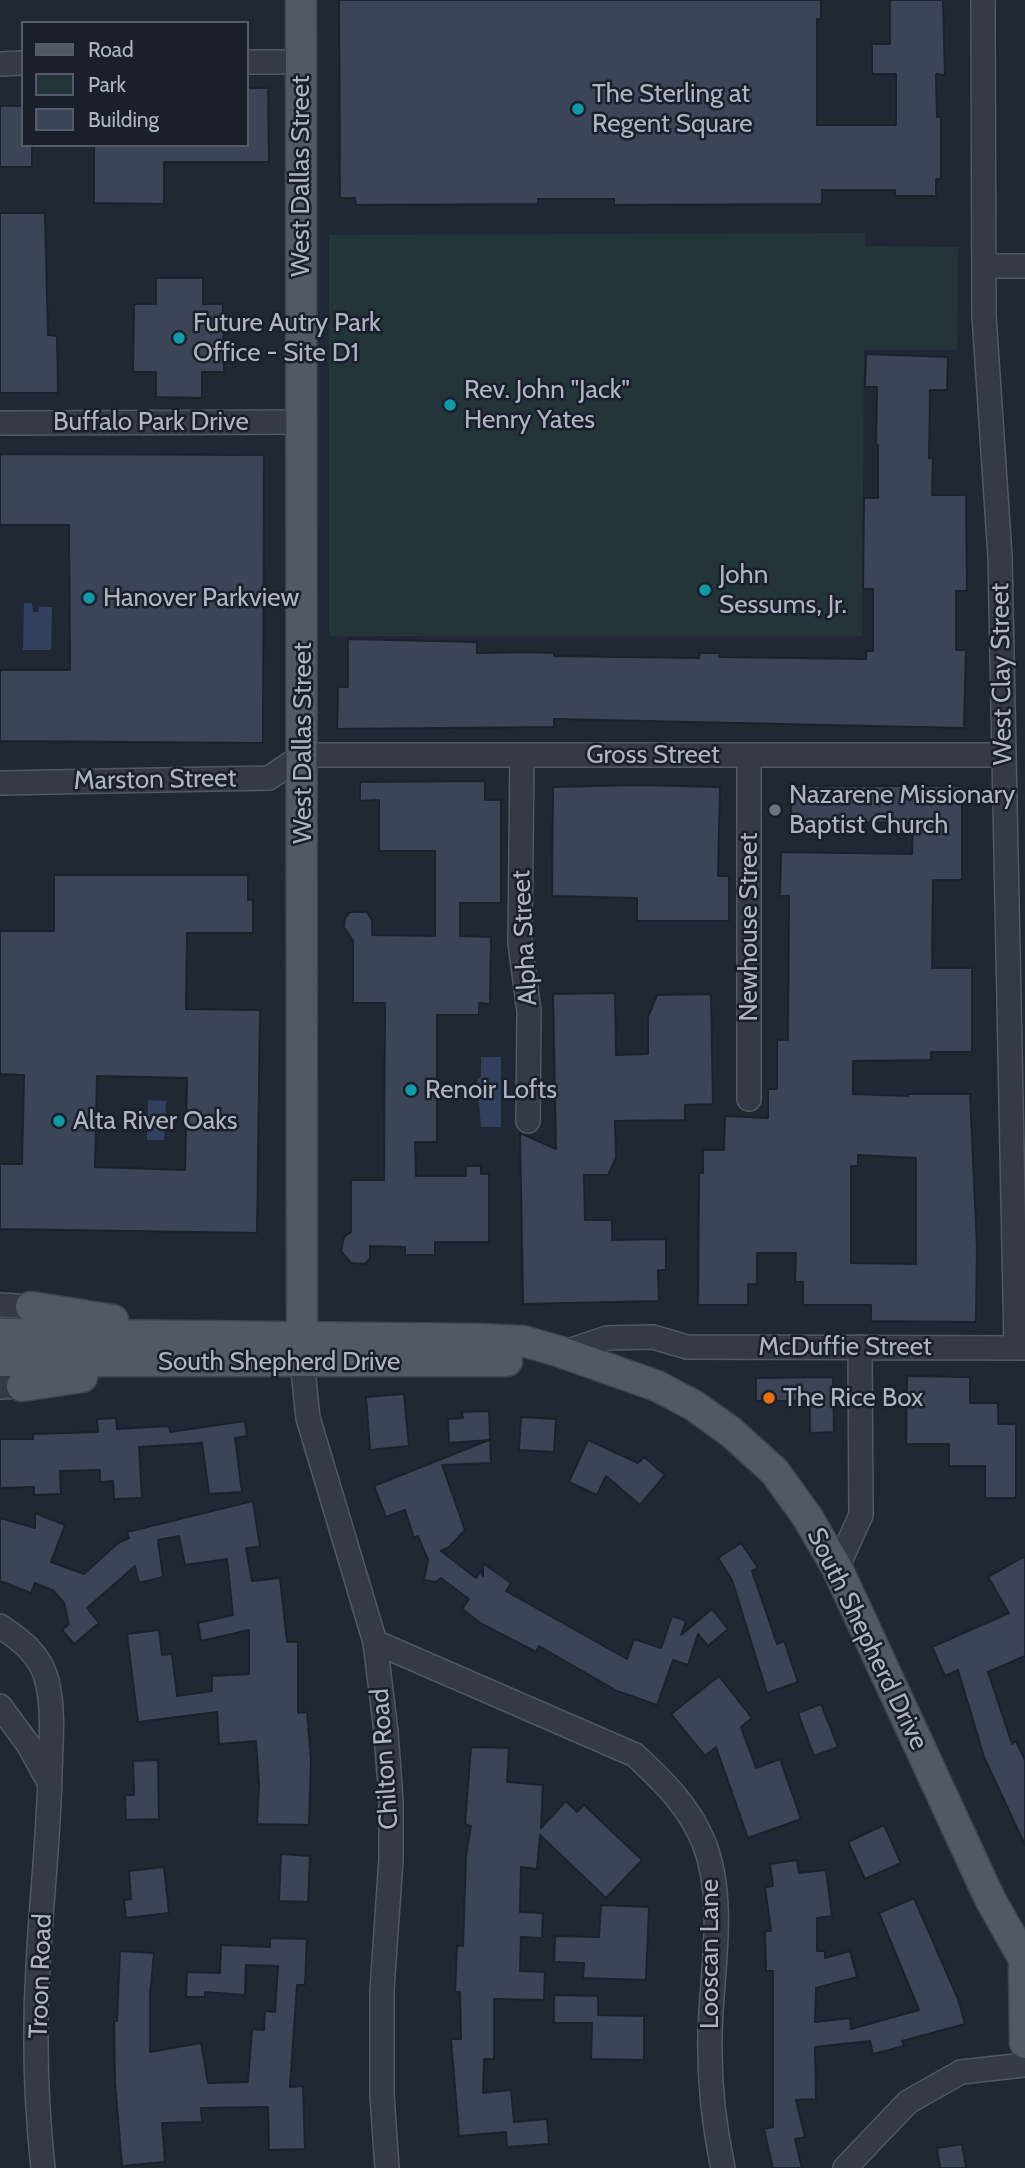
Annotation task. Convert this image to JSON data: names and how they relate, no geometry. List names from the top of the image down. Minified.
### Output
{"streets":{"main road":["West Dallas Street","South Shepherd Drive"],"street":["Buffalo Park Drive","West Clay Street","Gross Street","Marston Street","Newhouse Street","Alpha Street","McDuffie Street","Chilton Road","Looscan Lane","Troon Road"]},"crossings":[["West Dallas Street","Buffalo Park Drive"],["West Dallas Street","Gross Street"],["West Dallas Street","Marston Street"],["West Dallas Street","South Shepherd Drive"],["West Dallas Street","Chilton Road"],["West Clay Street","Gross Street"],["West Clay Street","McDuffie Street"],["Gross Street","Marston Street"],["Gross Street","Newhouse Street"],["Gross Street","Alpha Street"],["McDuffie Street","South Shepherd Drive"],["South Shepherd Drive","Chilton Road"],["Chilton Road","Looscan Lane"]],"places":["The Sterling at Regent Square","Future Autry Park Office - Site D1","Rev. John \"Jack\" Henry Yates","John Sessums, Jr.","Hanover Parkview","Nazarene Missionary Baptist Church","Renoir Lofts","Alta River Oaks","The Rice Box"],"legend":["Road","Park","Building"]}
